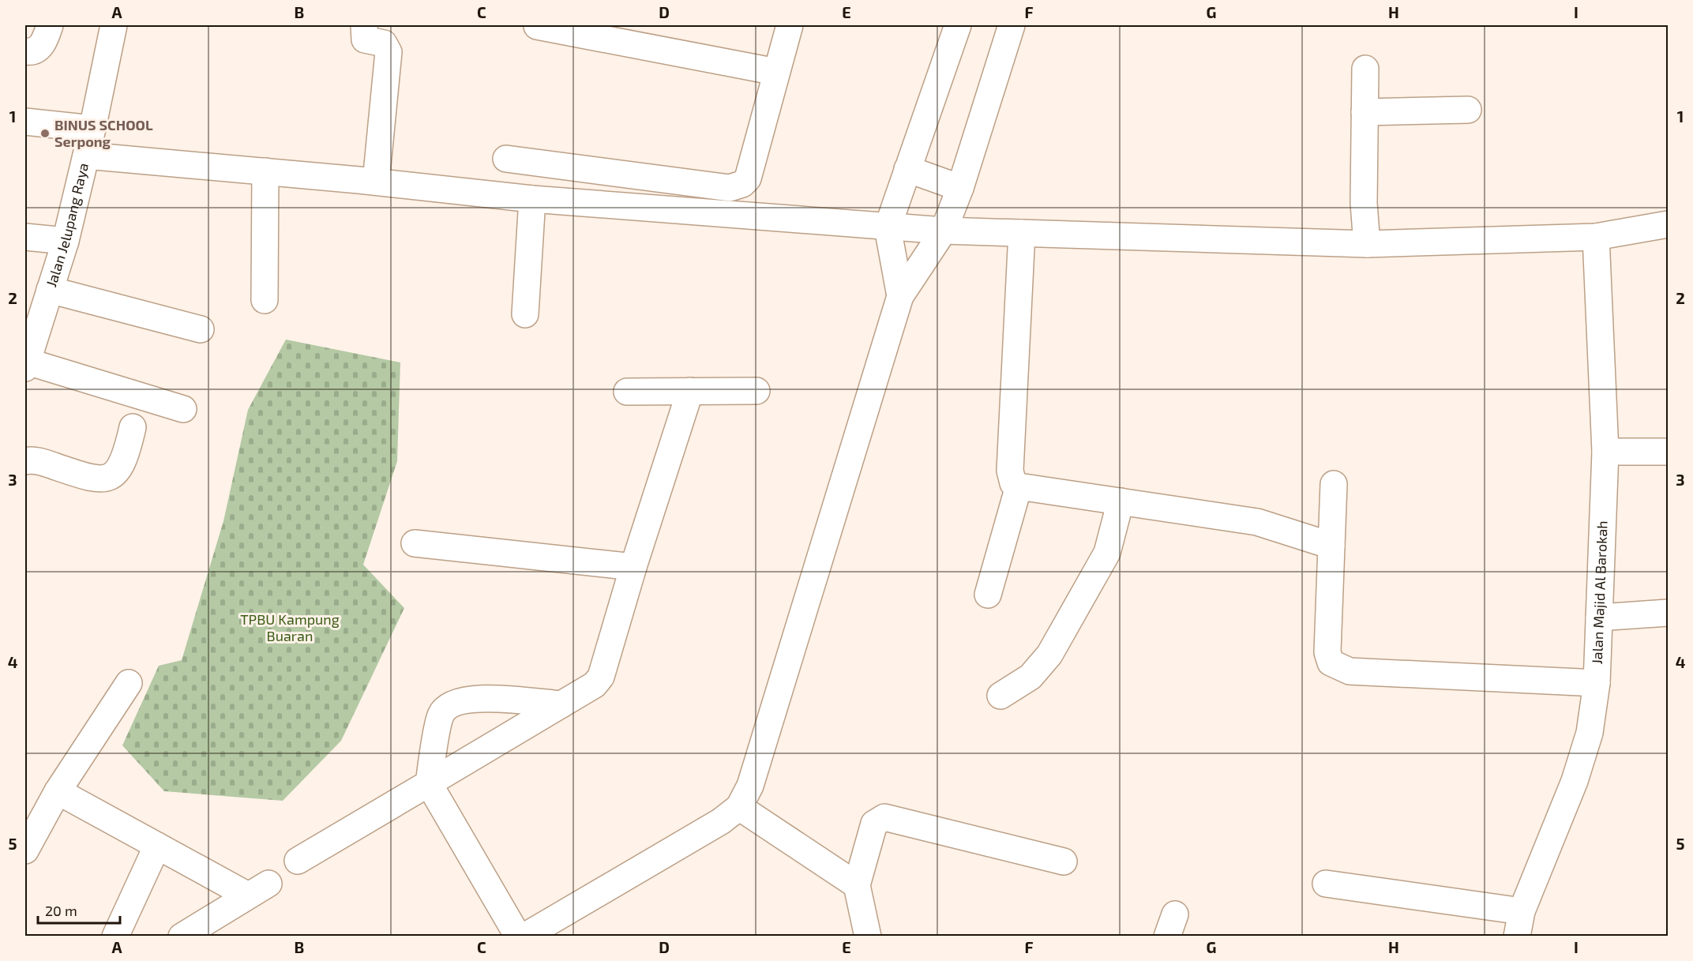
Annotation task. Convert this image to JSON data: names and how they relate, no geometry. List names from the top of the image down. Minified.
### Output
{"streets":{"street":["Jalan Jelupang Raya","Jalan Majid Al Barokah"]},"parks":["TPBU Kampung Buaran"],"places":["BINUS SCHOOL Serpong"],"scale_bar":"20 m","grid":{"columns":["A","B","C","D","E","F","G","H","I"],"rows":["1","2","3","4","5"]}}
